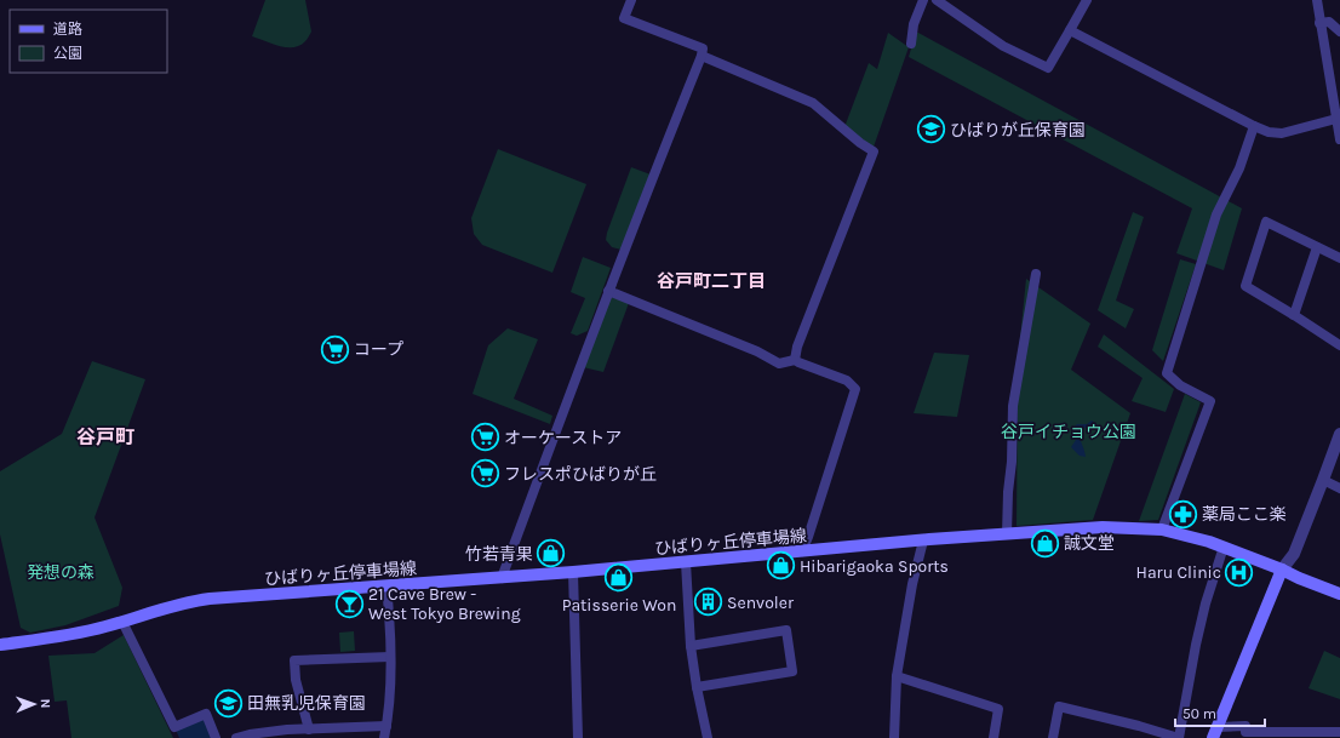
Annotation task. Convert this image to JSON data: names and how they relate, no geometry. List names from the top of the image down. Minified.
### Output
{"streets":{"main road":["ひばりヶ丘停車場線"]},"districts":["谷戸町二丁目","谷戸町"],"parks":["谷戸イチョウ公園","発想の森"],"places":{"school or university":["ひばりが丘保育園","田無乳児保育園"],"supermarket":["コープ","オーケーストア","フレスポひばりが丘"],"pharmacy":["薬局ここ楽"],"shop":["誠文堂","竹若青果","Hibarigaoka Sports","Patisserie Won"],"hospital":["Haru Clinic"],"building":["Senvoler"],"bar":["21 Cave Brew - West Tokyo Brewing"]},"legend":["道路","公園"],"scale_bar":"50 m","north":"right"}
